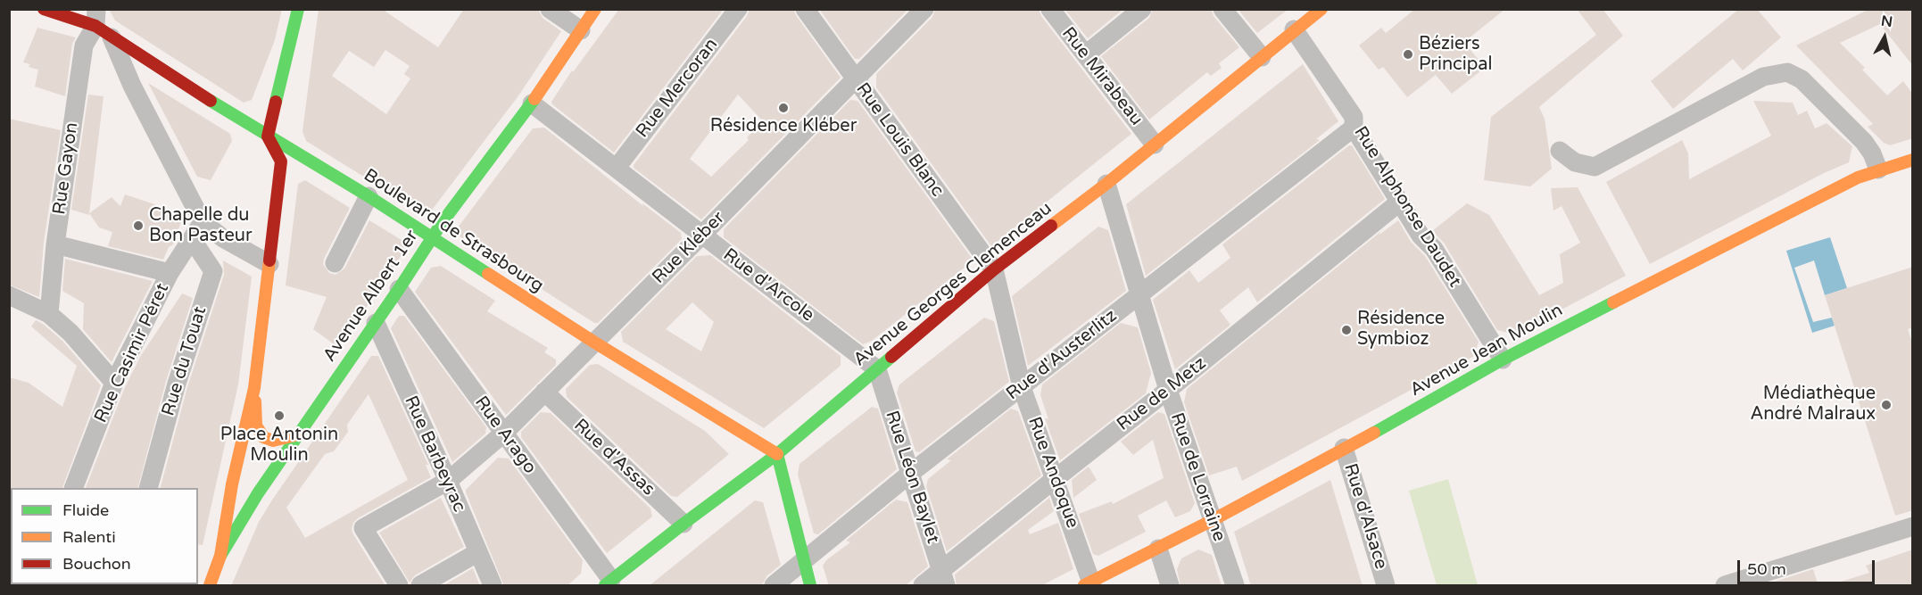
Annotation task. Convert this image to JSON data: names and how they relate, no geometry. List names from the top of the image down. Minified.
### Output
{"streets":{"main road":["Boulevard de Strasbourg","Avenue Georges Clemenceau","Avenue Albert 1er","Avenue Jean Moulin"],"street":["Rue Mirabeau","Rue Mercoran","Rue Louis Blanc","Rue Gayon","Rue Alphonse Daudet","Rue Kléber","Rue d'Arcole","Rue Casimir Péret","Rue d'Austerlitz","Rue du Touat","Rue de Metz","Rue Arago","Rue Barbeyrac","Rue d'Assas","Rue Andoque","Rue Léon Baylet","Rue de Lorraine","Rue d'Alsace"]},"crossings":[["Rue Mirabeau","Avenue Georges Clemenceau"],["Rue Mercoran","Rue d'Arcole"],["Rue Louis Blanc","Rue Kléber"],["Rue Louis Blanc","Avenue Georges Clemenceau"],["Rue Louis Blanc","Rue Andoque"],["Rue Gayon","Boulevard de Strasbourg"],["Rue Alphonse Daudet","Avenue Georges Clemenceau"],["Rue Alphonse Daudet","Avenue Jean Moulin"],["Rue Alphonse Daudet","Rue d'Austerlitz"],["Rue Alphonse Daudet","Rue de Metz"],["Boulevard de Strasbourg","Rue Kléber"],["Boulevard de Strasbourg","Avenue Georges Clemenceau"],["Boulevard de Strasbourg","Avenue Albert 1er"],["Rue Kléber","Rue d'Arcole"],["Rue Kléber","Rue Arago"],["Rue Kléber","Rue Barbeyrac"],["Rue Kléber","Rue d'Assas"],["Avenue Georges Clemenceau","Rue d'Arcole"],["Avenue Georges Clemenceau","Rue Arago"],["Avenue Georges Clemenceau","Rue d'Assas"],["Avenue Georges Clemenceau","Rue Andoque"],["Avenue Georges Clemenceau","Rue Léon Baylet"],["Avenue Georges Clemenceau","Rue de Lorraine"],["Rue d'Arcole","Avenue Albert 1er"],["Rue d'Arcole","Rue Léon Baylet"],["Avenue Albert 1er","Rue Arago"],["Avenue Albert 1er","Rue Barbeyrac"],["Avenue Jean Moulin","Rue Andoque"],["Avenue Jean Moulin","Rue de Lorraine"],["Avenue Jean Moulin","Rue d'Alsace"],["Rue Casimir Péret","Rue du Touat"],["Rue d'Austerlitz","Rue Andoque"],["Rue d'Austerlitz","Rue Léon Baylet"],["Rue d'Austerlitz","Rue de Lorraine"],["Rue de Metz","Rue Andoque"],["Rue de Metz","Rue Léon Baylet"],["Rue de Metz","Rue de Lorraine"]],"places":["Béziers Principal","Résidence Kléber","Chapelle du Bon Pasteur","Résidence Symbioz","Médiathèque André Malraux","Place Antonin Moulin"],"legend":["Fluide","Ralenti","Bouchon"],"scale_bar":"50 m","north":"top"}
